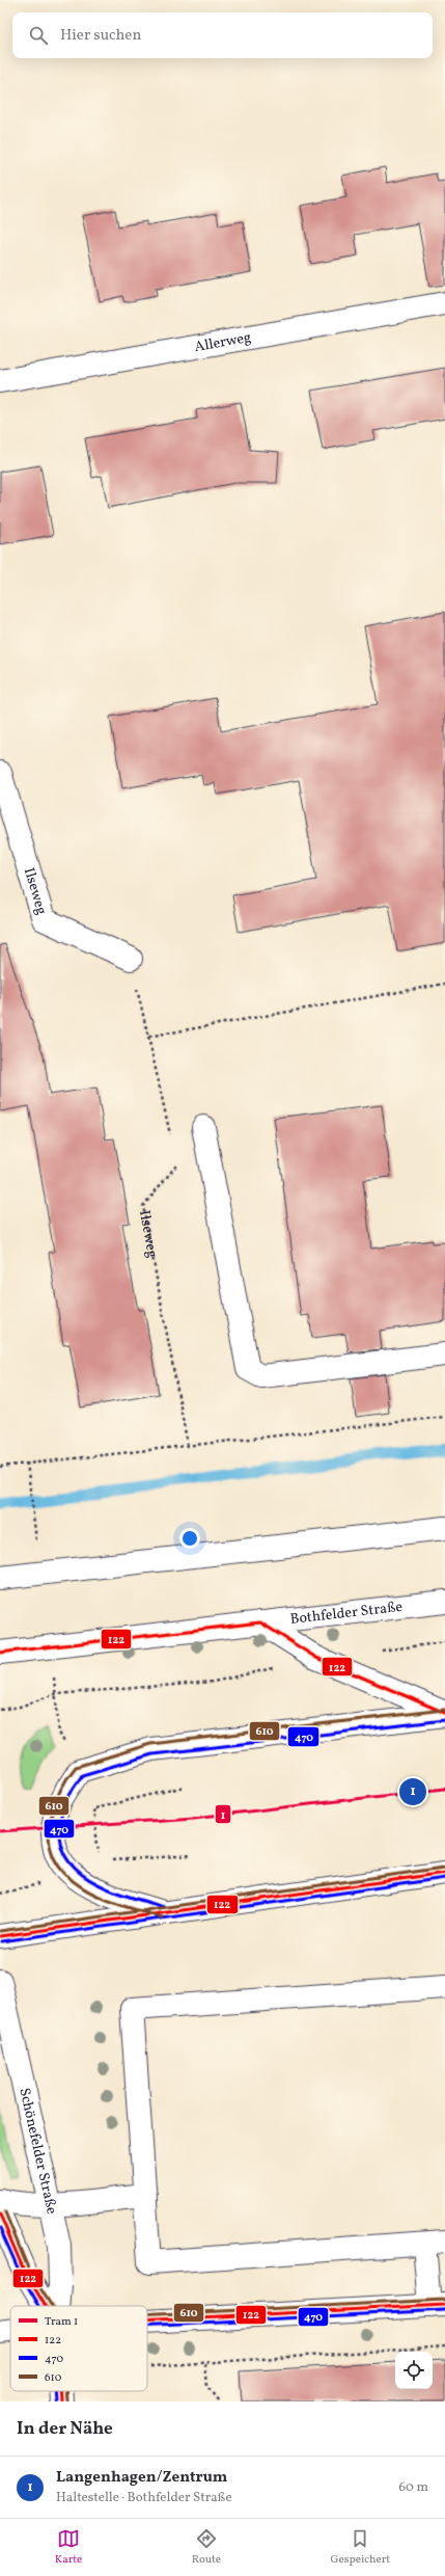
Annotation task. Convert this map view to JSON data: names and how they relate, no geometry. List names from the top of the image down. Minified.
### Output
{"streets":{"street":["Allerweg","Ilseweg","Bothfelder Straße","Schönefelder Straße"]},"lines":["transit line 122","transit line 610","transit line 470","tram line 1"],"legend":["Tram 1","122","470","610"],"page":{"search":"Hier suchen","pins":"1","heading":"In der Nähe","list":[{"mark":"1","name":"Langenhagen/Zentrum","note":"Haltestelle · Bothfelder Straße","value":"60 m"}],"nav":["Karte","Route","Gespeichert"]}}
